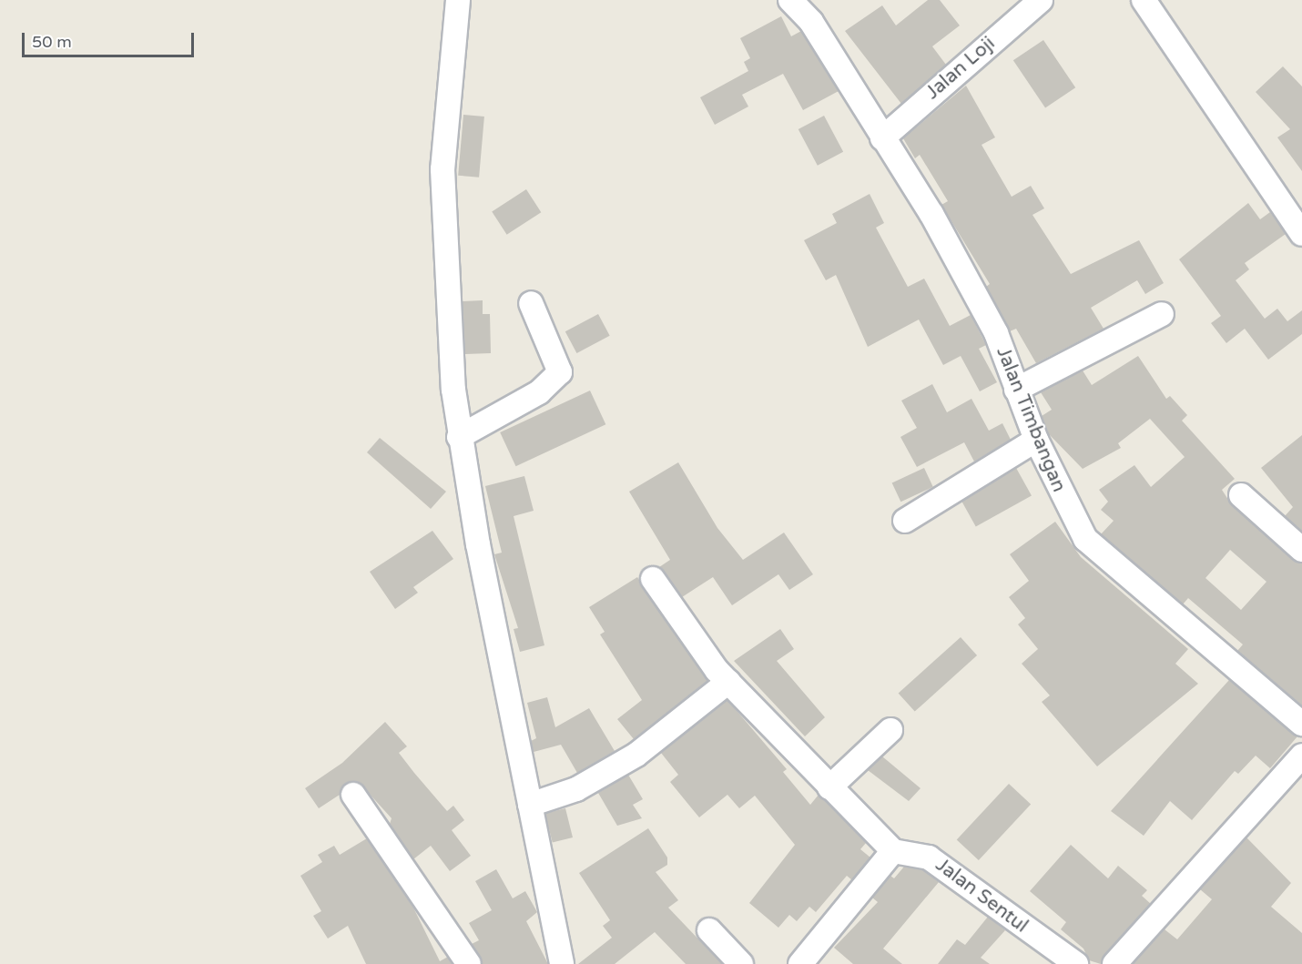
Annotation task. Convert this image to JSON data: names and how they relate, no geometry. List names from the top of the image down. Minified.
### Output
{"streets":{"street":["Jalan Loji","Jalan Timbangan","Jalan Sentul"]},"crossings":[["Jalan Loji","Jalan Timbangan"]],"scale_bar":"50 m"}
